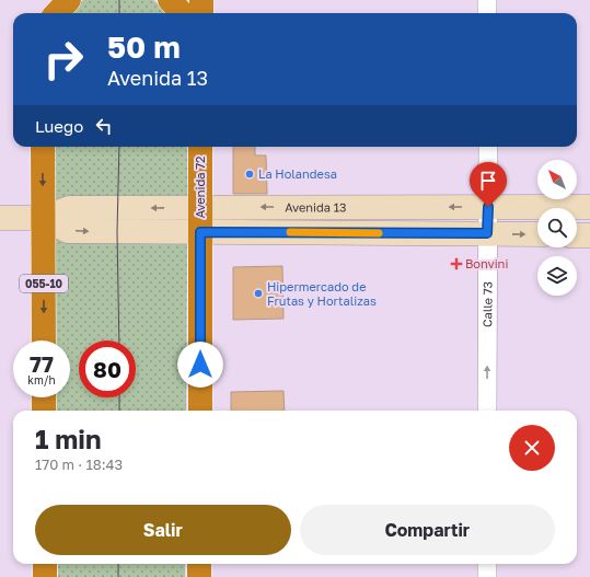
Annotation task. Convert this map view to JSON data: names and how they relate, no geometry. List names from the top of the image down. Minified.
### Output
{"streets":{"highway":["Avenida 72","055-10"],"street":["Avenida 13","Calle 73"]},"crossings":[["Avenida 72","Avenida 13"],["Avenida 13","055-10"],["Avenida 13","Calle 73"]],"one_way":["Calle 73"],"places":{"other":["La Holandesa","Hipermercado de Frutas y Hortalizas"],"health":["Bonvini"]},"north":"top left","page":{"turn":["50 m","Avenida 13"],"then":"Luego","speed":"77 km/h","limit":"80","heading":["1 min","170 m · 18:43"],"buttons":["Salir","Compartir"]}}
